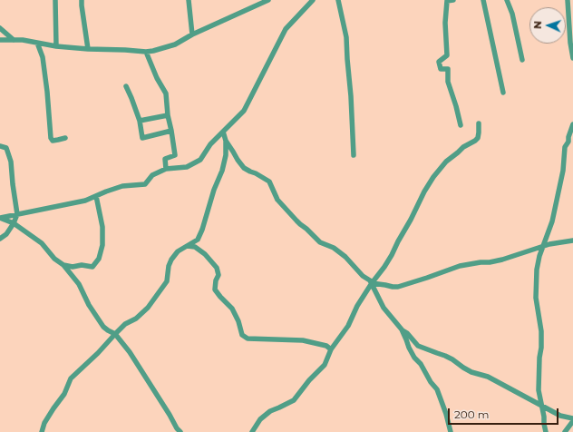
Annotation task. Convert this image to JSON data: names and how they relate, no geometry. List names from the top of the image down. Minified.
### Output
{"scale_bar":"200 m","north":"left"}
